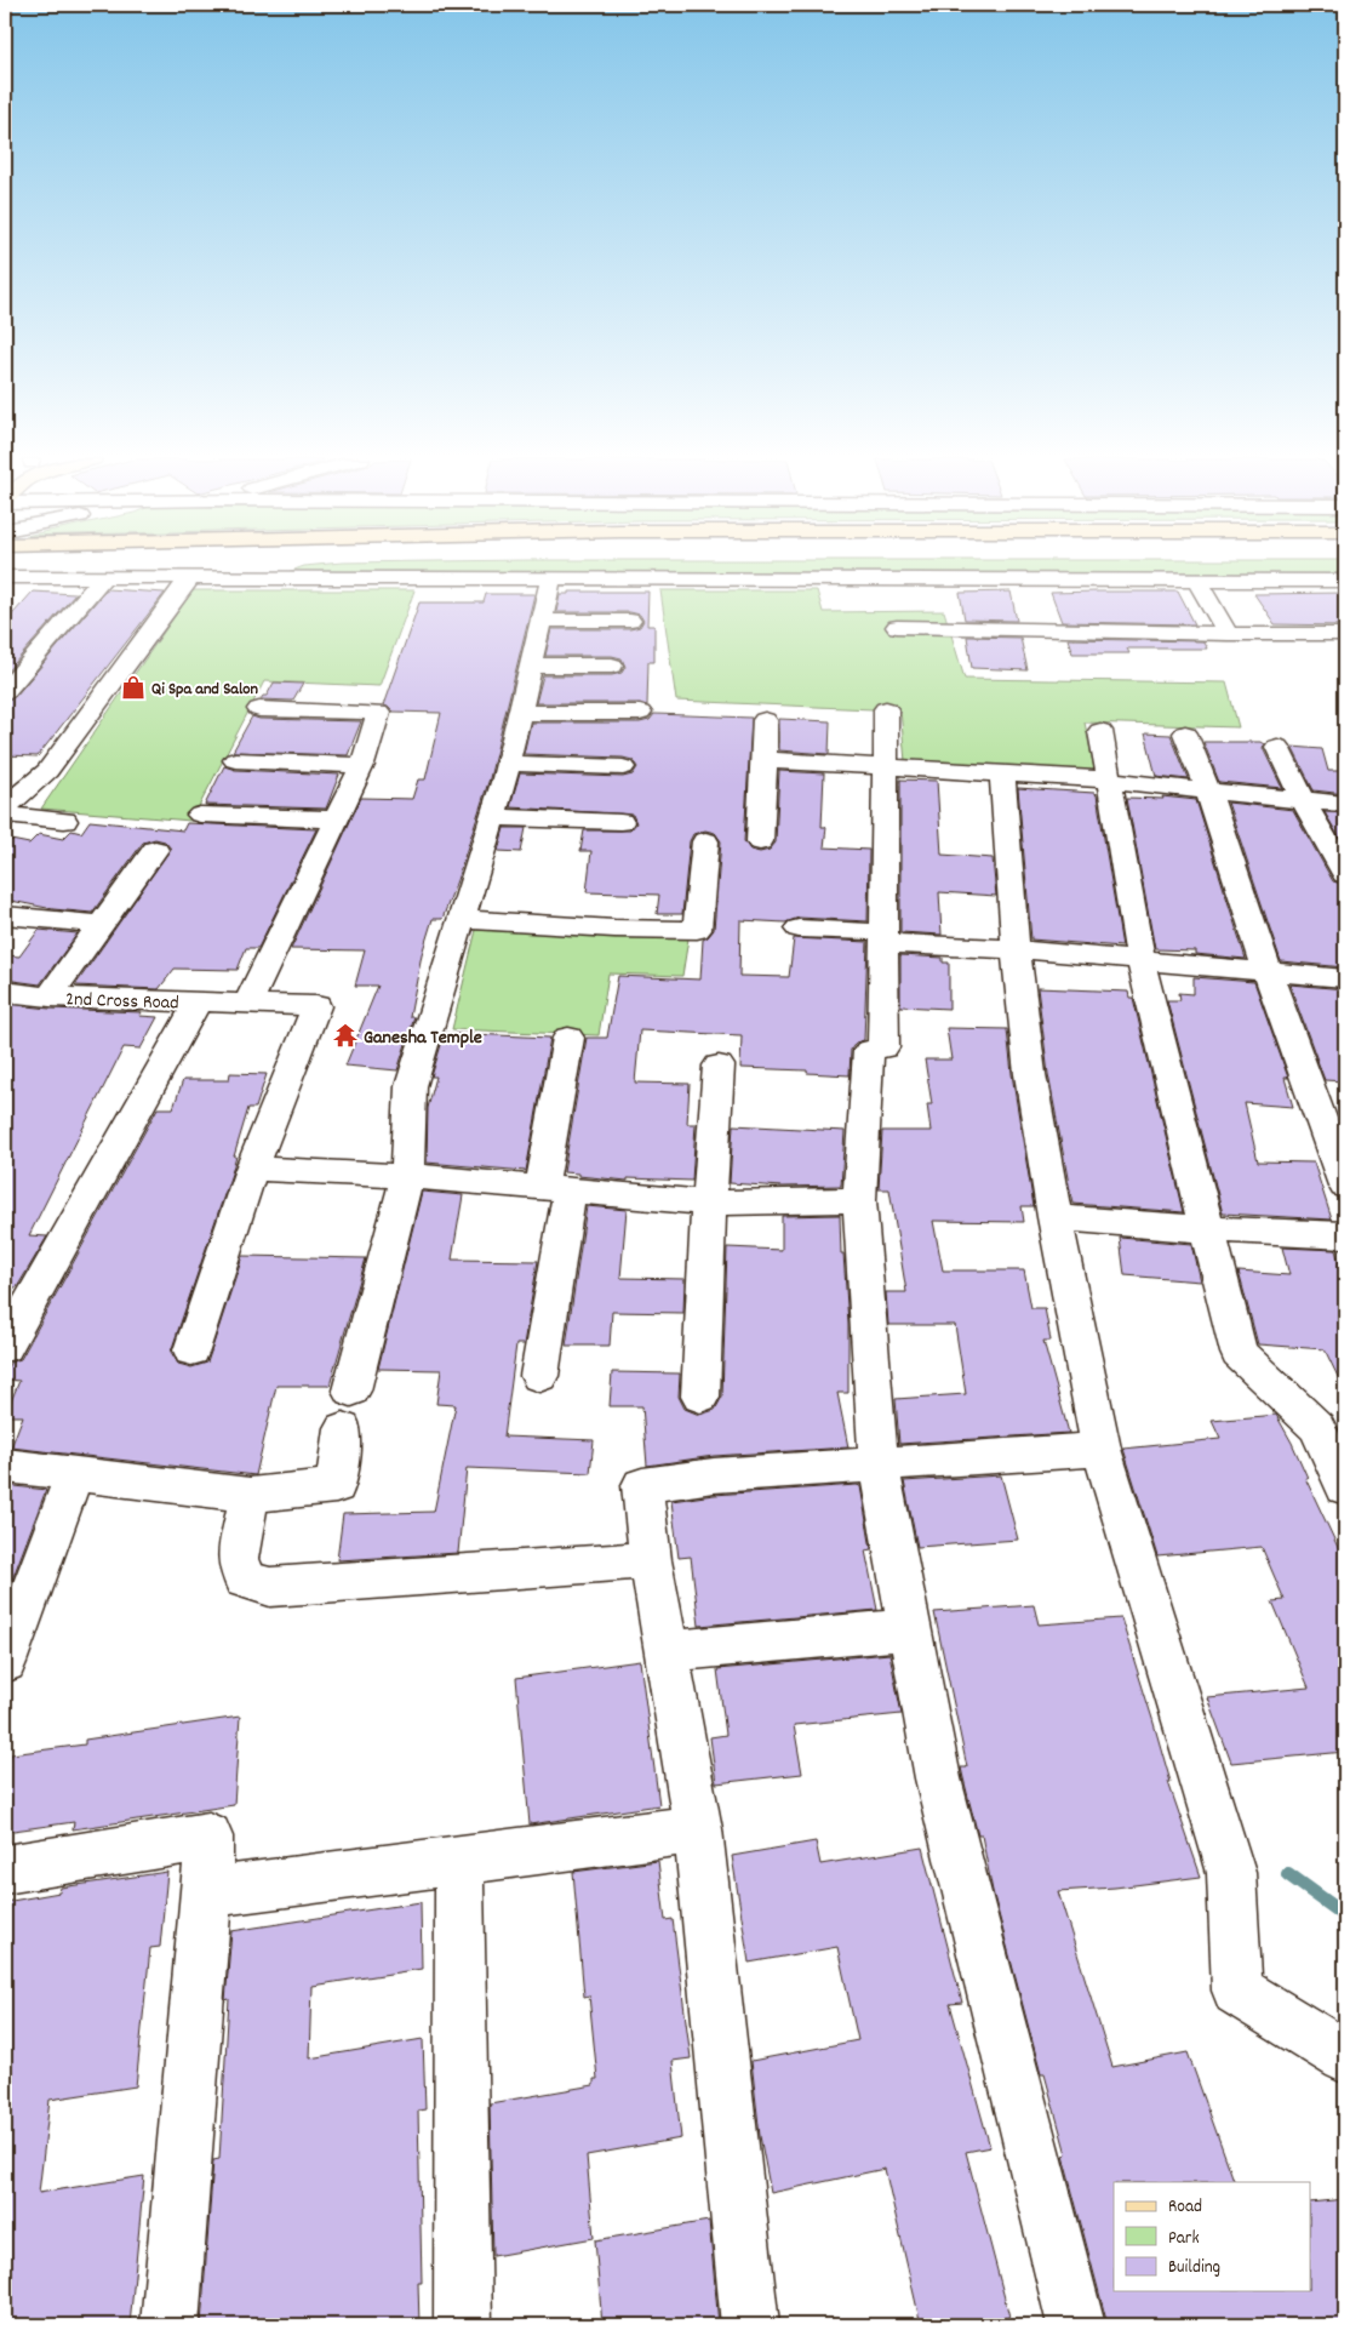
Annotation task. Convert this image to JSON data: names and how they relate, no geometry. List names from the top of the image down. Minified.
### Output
{"streets":{"street":["2nd Cross Road"]},"places":{"shop":["Qi Spa and Salon"],"temple":["Ganesha Temple"]},"legend":["Road","Park","Building"]}
